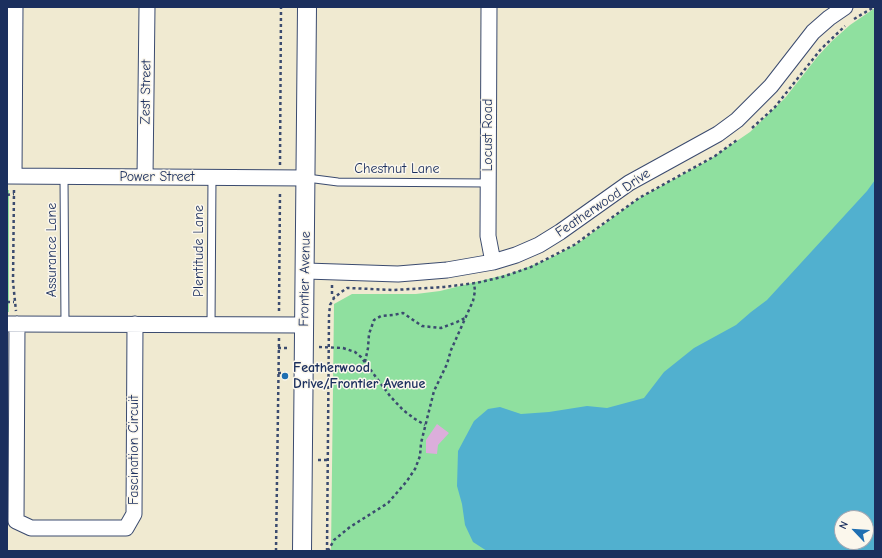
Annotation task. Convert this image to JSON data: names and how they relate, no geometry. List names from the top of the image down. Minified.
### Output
{"streets":{"street":["Zest Street","Locust Road","Power Street","Featherwood Drive","Frontier Avenue","Fascination Circuit"],"lane":["Chestnut Lane","Assurance Lane","Plentitude Lane"]},"crossings":[["Zest Street","Power Street"],["Locust Road","Chestnut Lane"],["Locust Road","Featherwood Drive"],["Chestnut Lane","Power Street"],["Chestnut Lane","Frontier Avenue"],["Power Street","Assurance Lane"],["Power Street","Plentitude Lane"],["Power Street","Frontier Avenue"],["Featherwood Drive","Frontier Avenue"]],"places":["Featherwood Drive/Frontier Avenue"],"north":"top left"}
